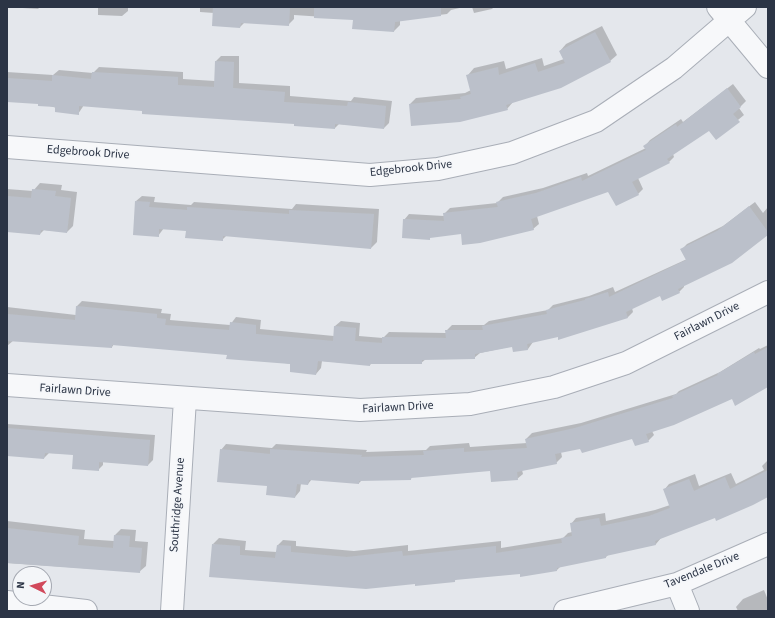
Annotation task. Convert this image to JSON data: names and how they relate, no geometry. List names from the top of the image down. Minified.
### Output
{"streets":{"street":["Edgebrook Drive","Fairlawn Drive","Southridge Avenue","Tavendale Drive"]},"crossings":[["Fairlawn Drive","Southridge Avenue"]],"north":"left"}
